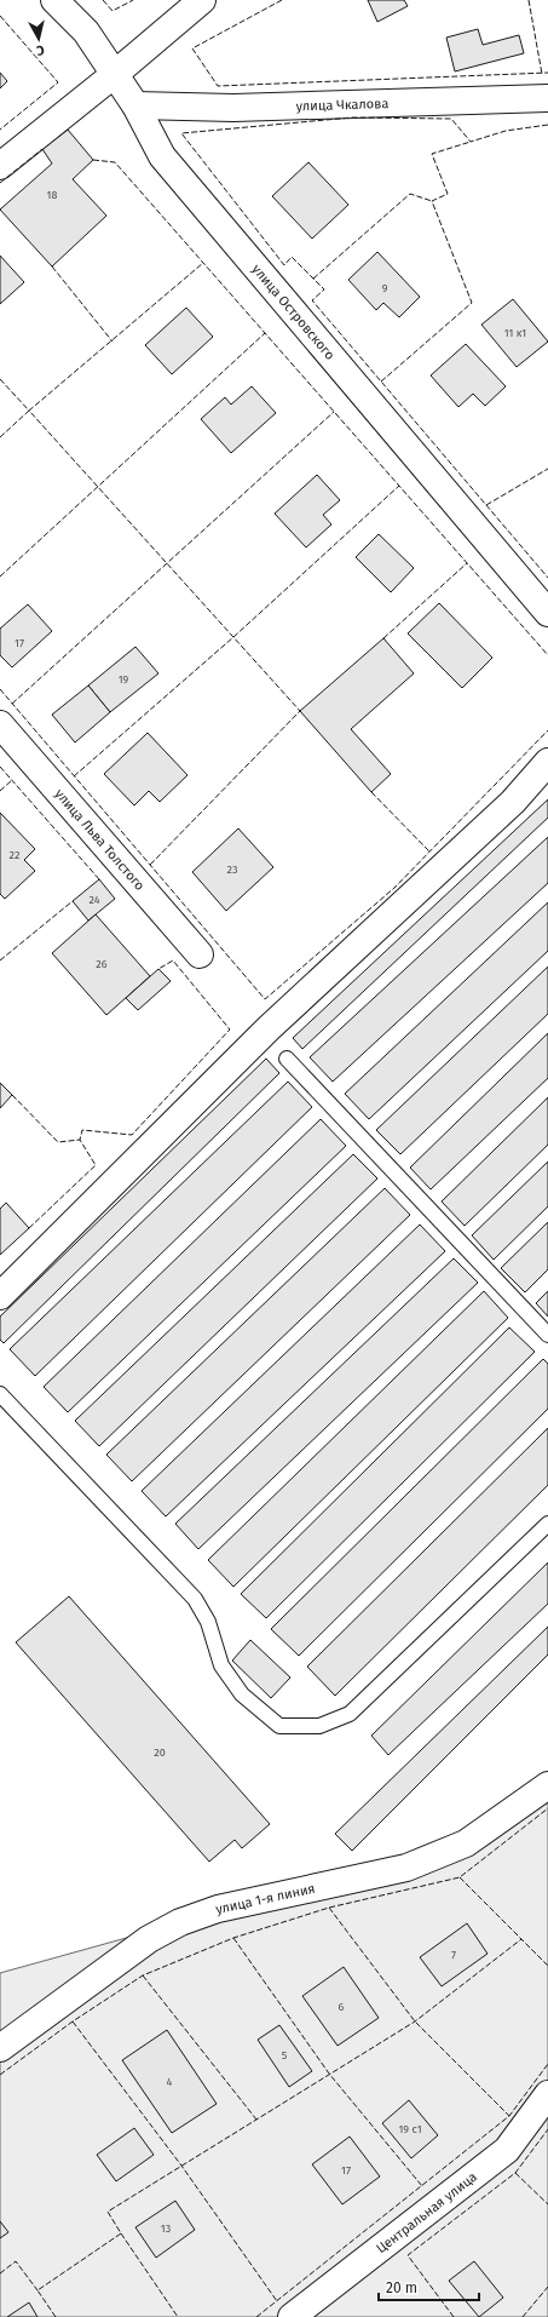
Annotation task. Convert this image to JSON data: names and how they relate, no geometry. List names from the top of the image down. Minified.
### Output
{"streets":{"street":["улица Чкалова","улица Островского","улица Льва Толстого","улица 1-я линия","Центральная улица"]},"crossings":[["улица Чкалова","улица Островского"]],"house_numbers":["18","9","11 к1","17","19","22","23","24","26","20","7","6","5","4","19 с1","17","13"],"scale_bar":"20 m","north":"bottom"}
